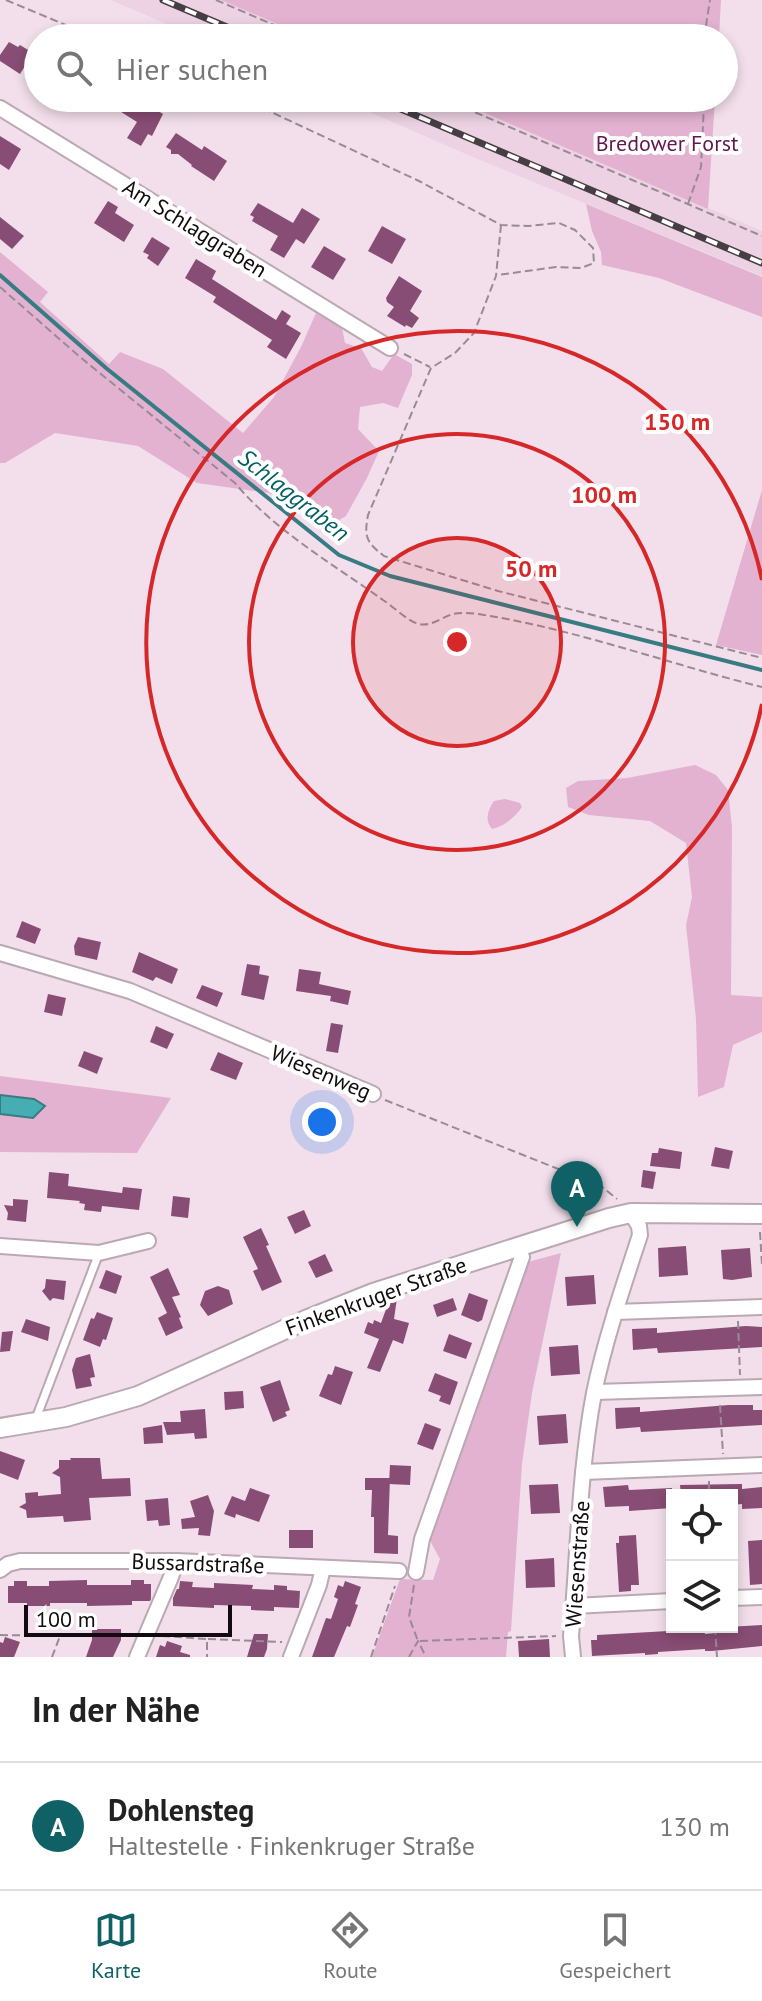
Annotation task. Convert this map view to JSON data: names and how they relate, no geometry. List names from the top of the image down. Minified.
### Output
{"streets":{"street":["Am Schlaggraben","Wiesenweg","Finkenkruger Straße","Bussardstraße","Wiesenstraße"]},"crossings":[["Wiesenweg","Finkenkruger Straße"],["Wiesenweg","Wiesenstraße"],["Finkenkruger Straße","Wiesenstraße"]],"water":["Schlaggraben"],"parks":["Bredower Forst"],"scale_bar":"100 m","page":{"search":"Hier suchen","pins":"A","scale":"100 m","heading":"In der Nähe","list":[{"mark":"A","name":"Dohlensteg","note":"Haltestelle · Finkenkruger Straße","value":"130 m"}],"nav":["Karte","Route","Gespeichert"]},"rings":["150 m","100 m","50 m"]}
